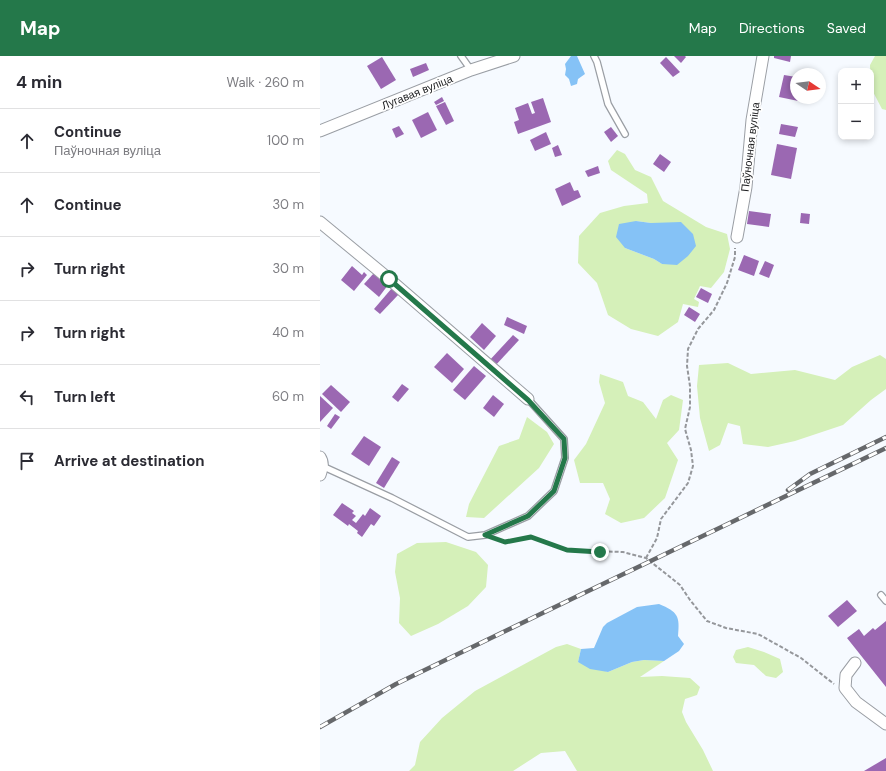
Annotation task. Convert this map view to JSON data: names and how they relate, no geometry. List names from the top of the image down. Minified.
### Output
{"streets":{"street":["Лугавая вуліца","Паўночная вуліца"]},"north":"right","page":{"header":"Map","nav":["Map","Directions","Saved"],"heading":["4 min","Walk · 260 m"],"map_buttons":["+","−"],"list":[["Continue","Паўночная вуліца","100 m"],["Continue","30 m"],["Turn right","30 m"],["Turn right","40 m"],["Turn left","60 m"],"Arrive at destination"]}}
